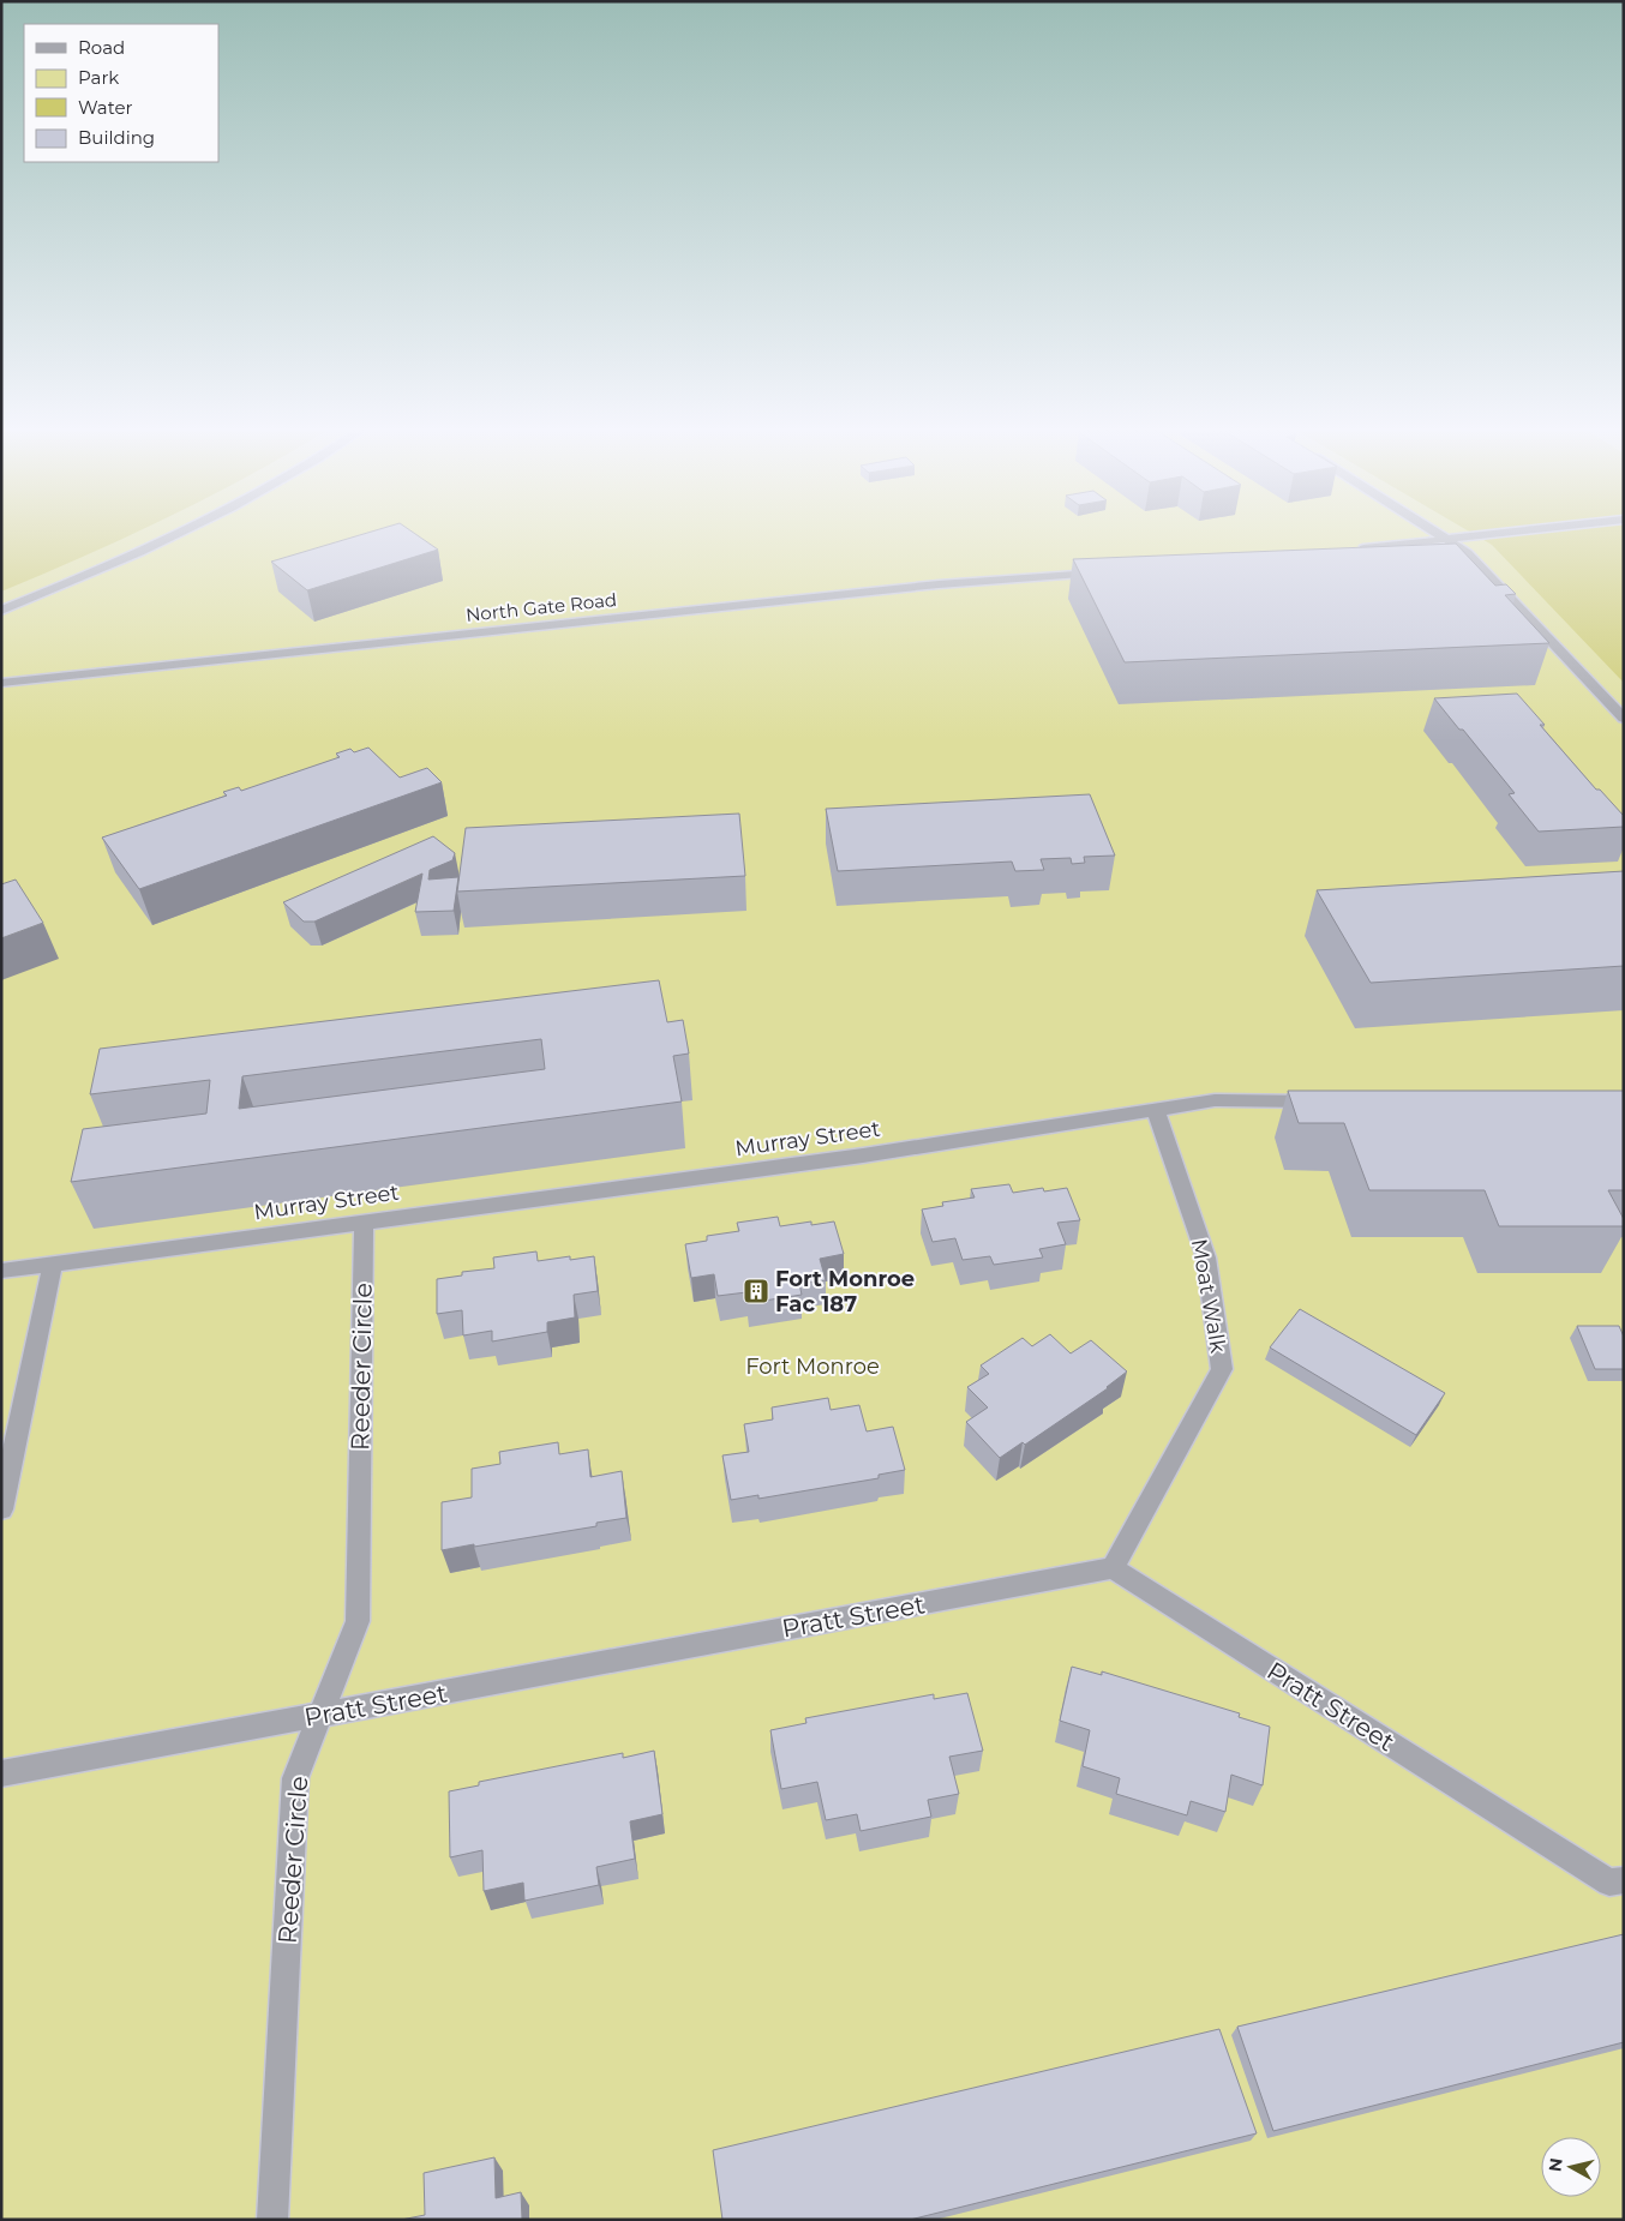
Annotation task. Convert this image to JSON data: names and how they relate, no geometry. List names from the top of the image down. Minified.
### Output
{"streets":{"street":["North Gate Road","Murray Street","Moat Walk","Reeder Circle","Pratt Street"]},"crossings":[["Murray Street","Moat Walk"],["Murray Street","Reeder Circle"],["Moat Walk","Pratt Street"],["Reeder Circle","Pratt Street"]],"parks":["Fort Monroe"],"places":{"building":["Fort Monroe Fac 187"]},"legend":["Road","Park","Water","Building"],"north":"left"}
